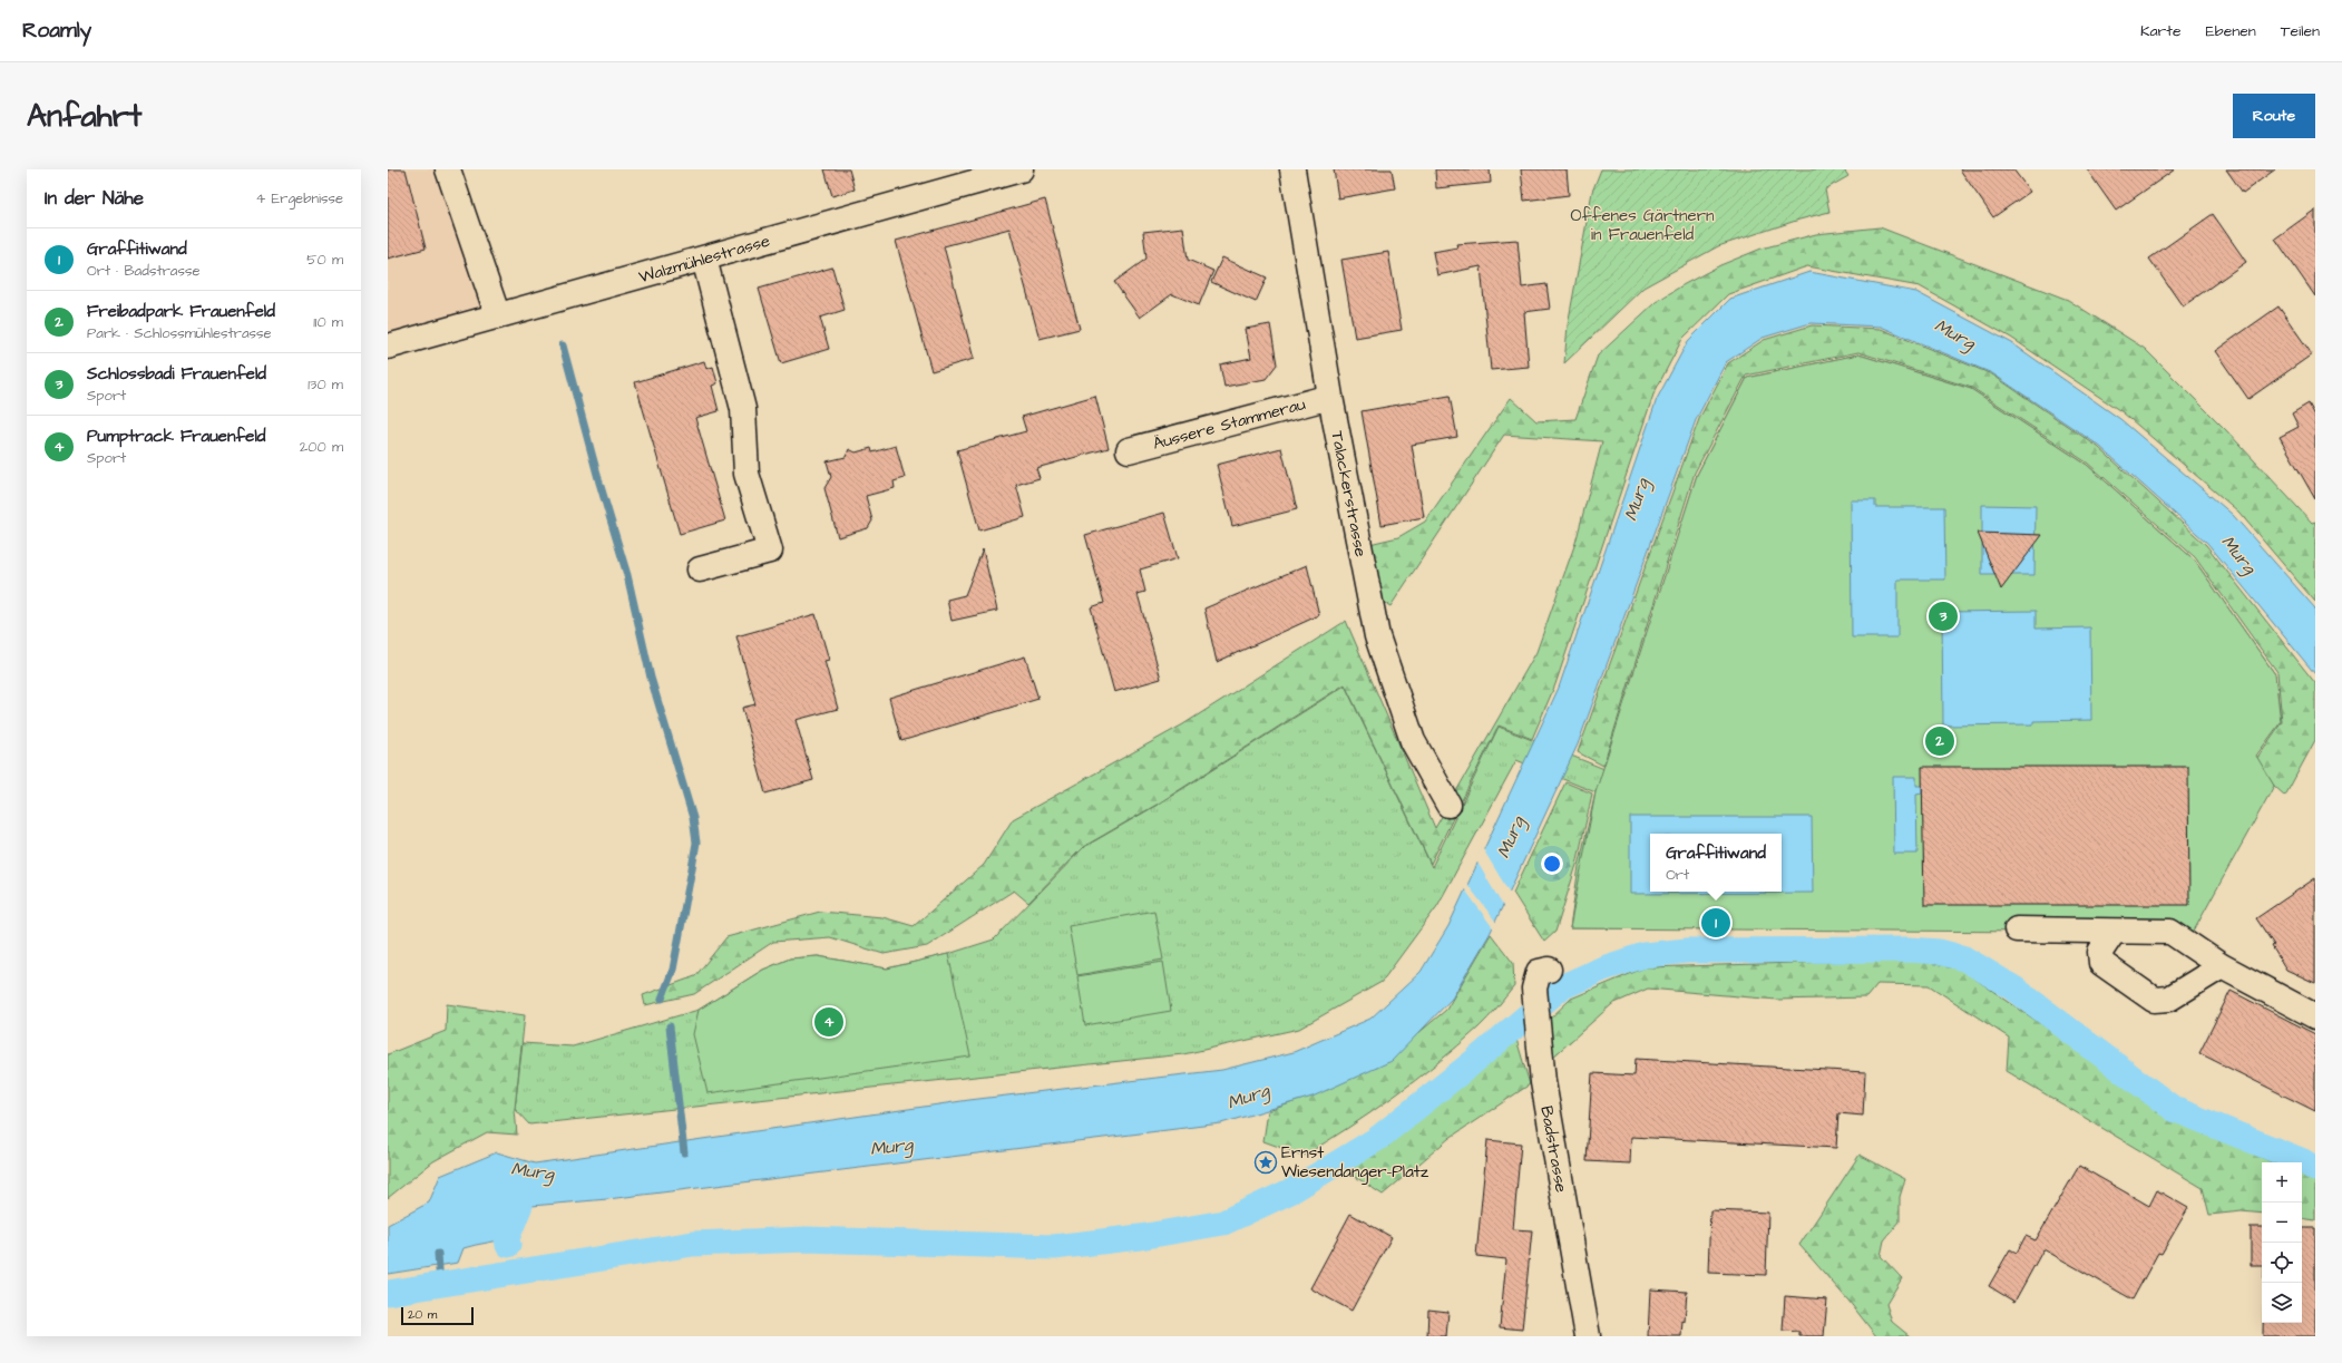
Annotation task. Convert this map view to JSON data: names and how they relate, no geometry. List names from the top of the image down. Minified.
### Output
{"streets":{"street":["Walzmühlestrasse","Äussere Stammerau","Talackerstrasse","Badstrasse"]},"crossings":[["Äussere Stammerau","Talackerstrasse"]],"water":["Murg"],"parks":["Offenes Gärtnern in Frauenfeld"],"places":{"place":["Ernst Wiesendanger-Platz"]},"scale_bar":"20 m","page":{"header":"Roamly","nav":["Karte","Ebenen","Teilen"],"buttons":"Route","title":"Anfahrt","heading":["In der Nähe","4 Ergebnisse"],"list":[{"mark":"1","name":"Graffitiwand","note":"Ort · Badstrasse","value":"50 m"},{"mark":"2","name":"Freibadpark Frauenfeld","note":"Park · Schlossmühlestrasse","value":"110 m"},{"mark":"3","name":"Schlossbadi Frauenfeld","note":"Sport","value":"130 m"},{"mark":"4","name":"Pumptrack Frauenfeld","note":"Sport","value":"200 m"}],"pins":["3","2","1","4"],"popup":["Graffitiwand","Ort"],"map_buttons":["+","−"],"scale":"20 m"}}
